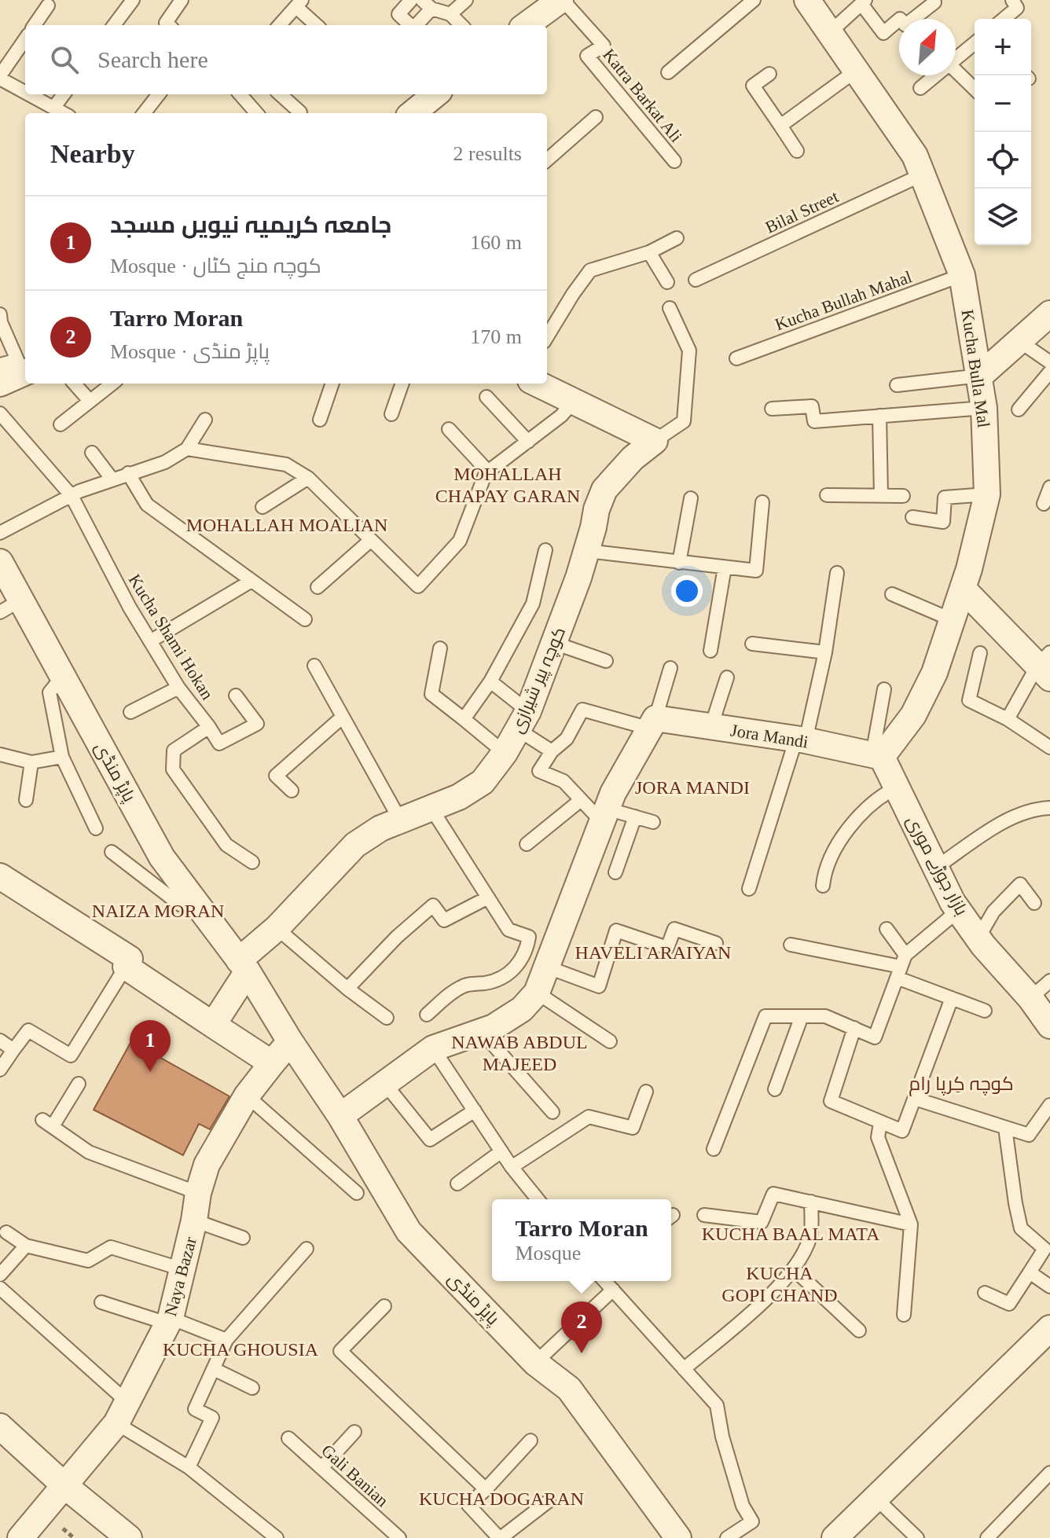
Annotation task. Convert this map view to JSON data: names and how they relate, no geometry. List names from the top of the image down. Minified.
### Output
{"streets":{"street":["Kucha Bulla Mal","کوچہ پیر شیرازی","Jora Mandi","پاپڑ منڈی","بازار جوڑے موری","Naya Bazar"],"lane":["Katra Barkat Ali","Bilal Street","Kucha Bullah Mahal","Kucha Shami Hokan","Gali Banian"]},"crossings":[["Bilal Street","Kucha Bulla Mal"],["Kucha Bullah Mahal","Kucha Bulla Mal"],["Kucha Bulla Mal","Jora Mandi"],["Kucha Bulla Mal","بازار جوڑے موری"],["کوچہ پیر شیرازی","پاپڑ منڈی"],["Jora Mandi","بازار جوڑے موری"],["پاپڑ منڈی","Naya Bazar"]],"districts":["MOHALLAH CHAPAY GARAN","MOHALLAH MOALIAN","JORA MANDI","NAIZA MORAN","HAVELI ARAIYAN","NAWAB ABDUL MAJEED","کوچہ کِرپا رام","KUCHA BAAL MATA","KUCHA GOPI CHAND","KUCHA GHOUSIA","KUCHA DOGARAN"],"north":"top right","page":{"map_buttons":["+","−"],"search":"Search here","heading":["Nearby","2 results"],"list":[{"mark":"1","name":"جامعہ کریمیہ نیویں مسجد","note":"Mosque · کوچہ منج کٹاں","value":"160 m"},{"mark":"2","name":"Tarro Moran","note":"Mosque · پاپڑ منڈی","value":"170 m"}],"pins":["1","2"],"popup":["Tarro Moran","Mosque"]}}
